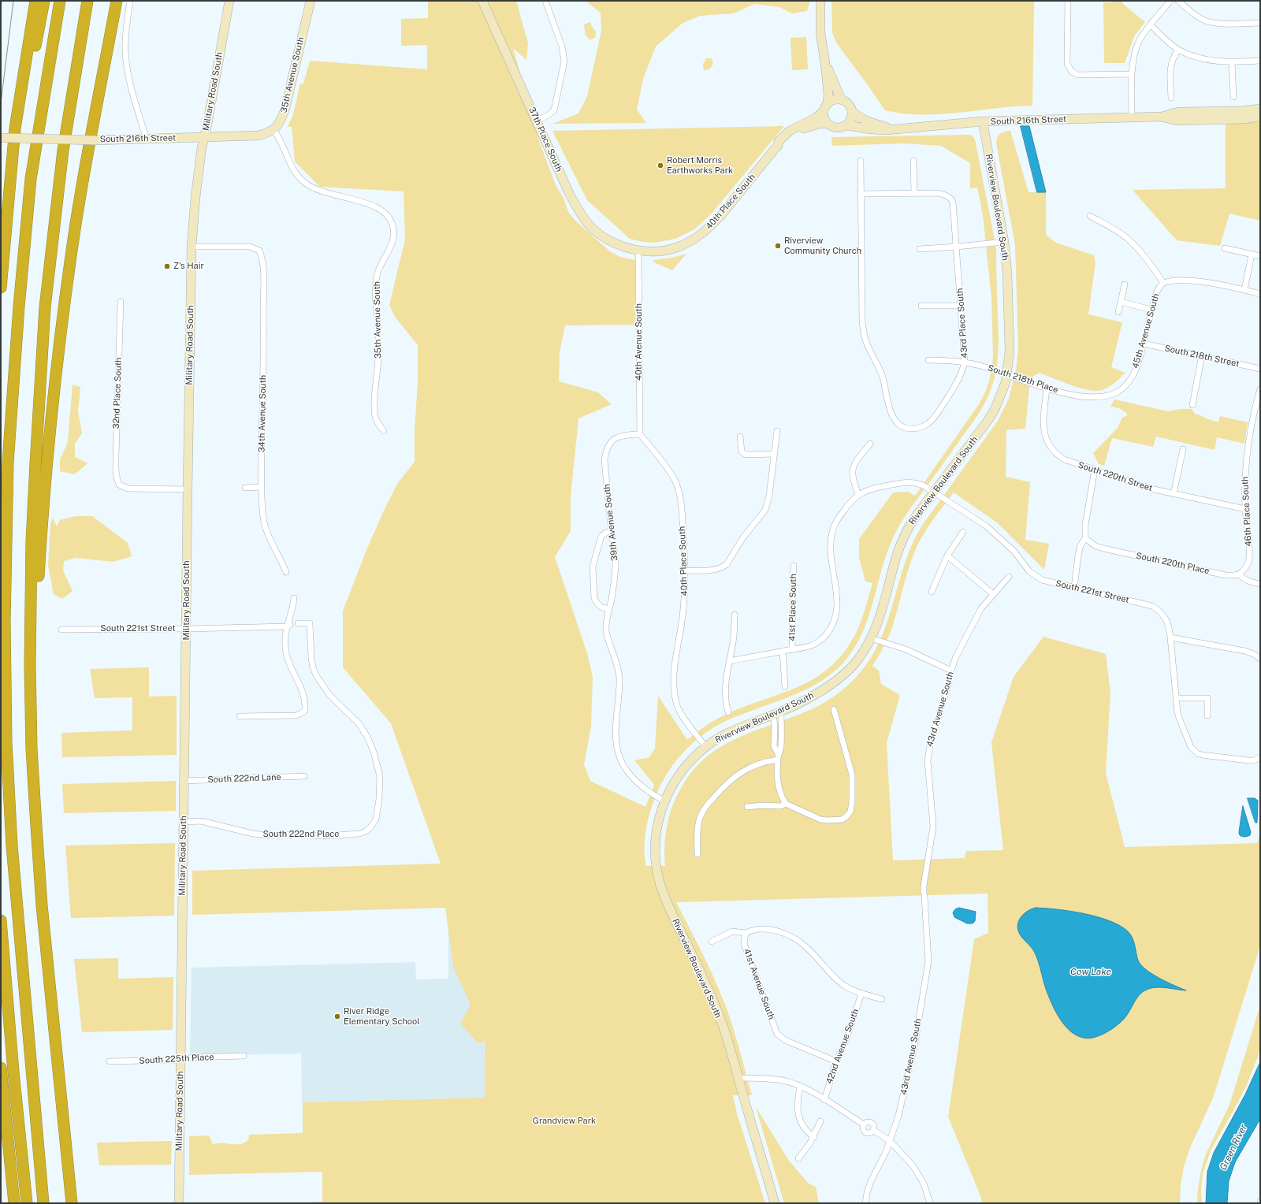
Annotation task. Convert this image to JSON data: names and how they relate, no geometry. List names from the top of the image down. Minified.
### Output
{"streets":{"street":["35th Avenue South","Military Road South","South 216th Street","37th Place South","40th Place South","Riverview Boulevard South","43rd Place South","45th Avenue South","40th Avenue South","South 218th Street","South 218th Place","32nd Place South","34th Avenue South","South 220th Street","46th Place South","39th Avenue South","South 220th Place","South 221st Street","41st Place South","43rd Avenue South","South 222nd Lane","South 222nd Place","41st Avenue South","42nd Avenue South","South 225th Place"]},"crossings":[["35th Avenue South","South 216th Street"],["Military Road South","South 216th Street"],["Military Road South","32nd Place South"],["Military Road South","34th Avenue South"],["Military Road South","South 221st Street"],["Military Road South","South 222nd Lane"],["Military Road South","South 222nd Place"],["Military Road South","South 225th Place"],["South 216th Street","40th Place South"],["South 216th Street","Riverview Boulevard South"],["37th Place South","40th Place South"],["37th Place South","40th Avenue South"],["40th Place South","Riverview Boulevard South"],["40th Place South","40th Avenue South"],["40th Place South","39th Avenue South"],["Riverview Boulevard South","South 218th Place"],["Riverview Boulevard South","39th Avenue South"],["Riverview Boulevard South","South 221st Street"],["43rd Place South","South 218th Place"],["45th Avenue South","South 218th Street"],["45th Avenue South","South 218th Place"],["40th Avenue South","39th Avenue South"],["South 218th Place","South 220th Street"],["South 220th Street","46th Place South"],["46th Place South","South 220th Place"],["41st Avenue South","42nd Avenue South"]],"water":["Cow Lake","Green River"],"parks":["Grandview Park"],"places":["Robert Morris Earthworks Park","Riverview Community Church","Z's Hair","River Ridge Elementary School"]}
